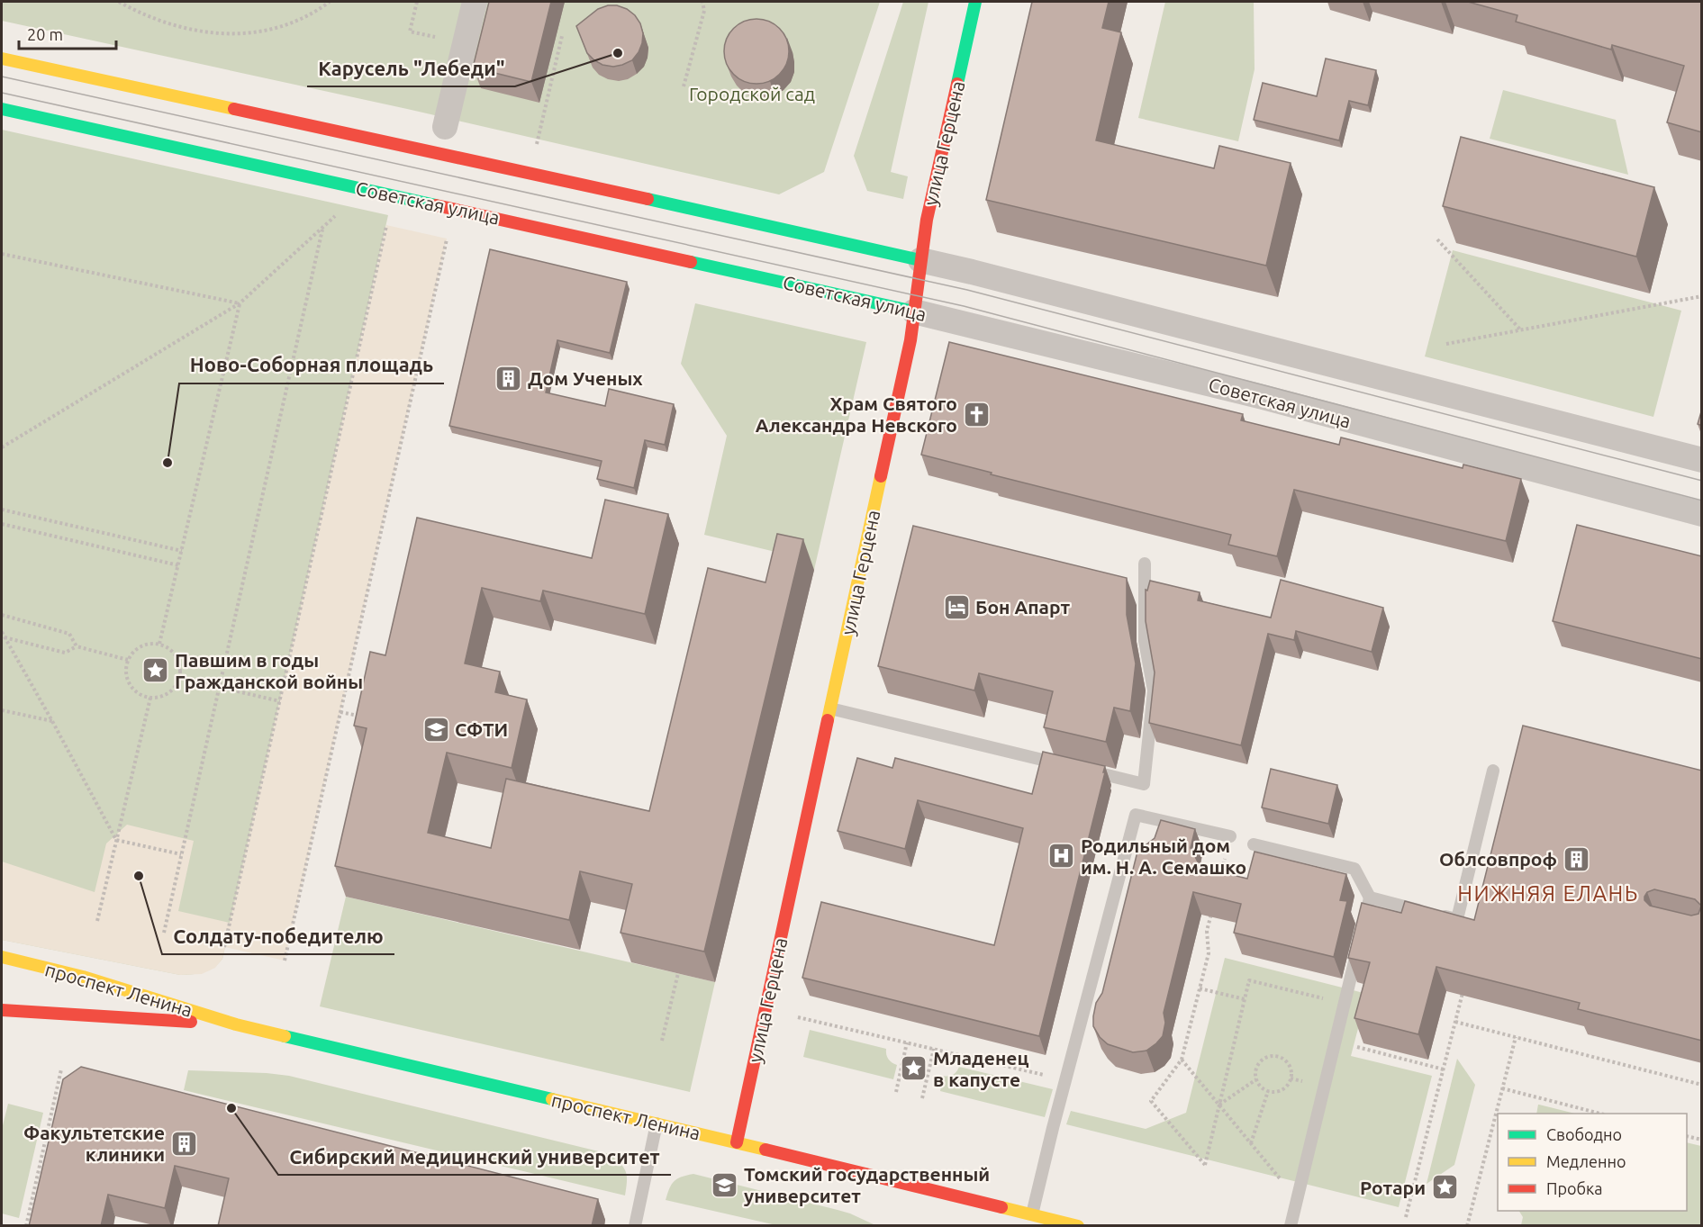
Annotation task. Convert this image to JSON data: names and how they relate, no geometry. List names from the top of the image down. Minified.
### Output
{"streets":{"street":["улица Герцена","Советская улица","проспект Ленина"]},"crossings":[["улица Герцена","Советская улица"],["улица Герцена","проспект Ленина"]],"districts":["НИЖНЯЯ ЕЛАНЬ"],"parks":["Городской сад"],"places":{"other":["Карусель \"Лебеди\"","Ново-Соборная площадь","Солдату-победителю","Сибирский медицинский университет"],"building":["Дом Ученых","Облсовпроф","Факультетские клиники"],"church":["Храм Святого Александра Невского"],"hotel":["Бон Апарт"],"place":["Павшим в годы Гражданской войны","Младенец в капусте","Ротари"],"school or university":["СФТИ","Томский государственный университет"],"hospital":["Родильный дом им. Н. А. Семашко"]},"legend":["Свободно","Медленно","Пробка"],"scale_bar":"20 m"}
